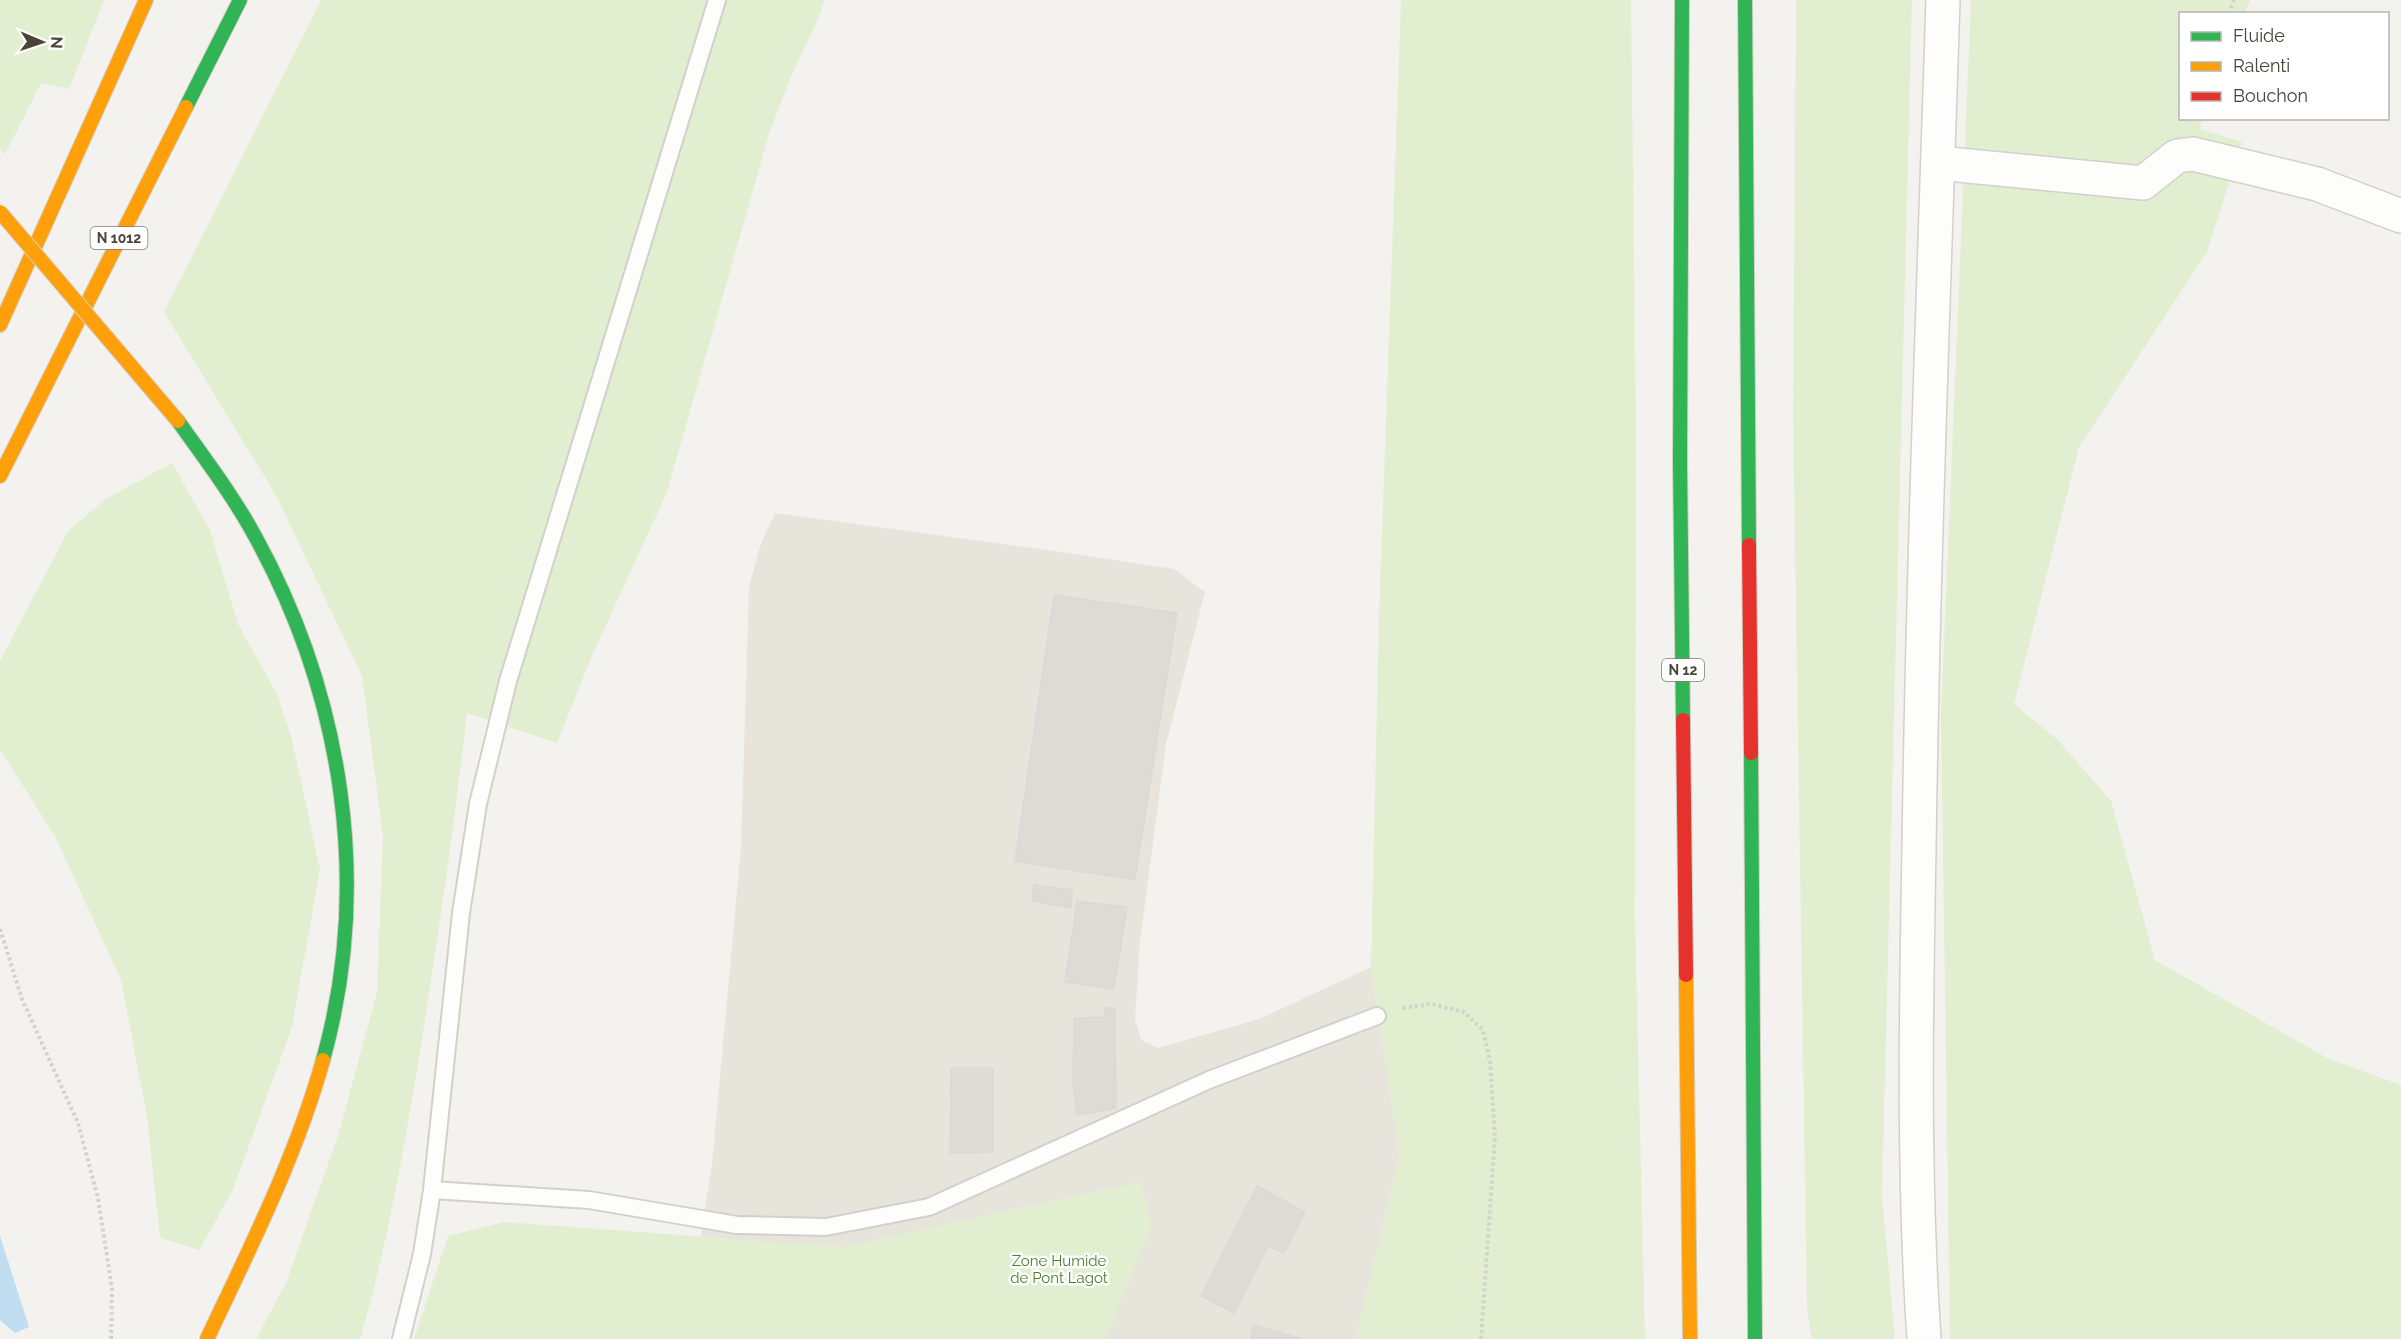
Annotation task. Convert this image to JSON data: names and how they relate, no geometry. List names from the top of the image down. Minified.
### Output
{"streets":{"main road":["N 1012","N 12"]},"parks":["Zone Humide de Pont Lagot"],"legend":["Fluide","Ralenti","Bouchon"],"north":"right"}
